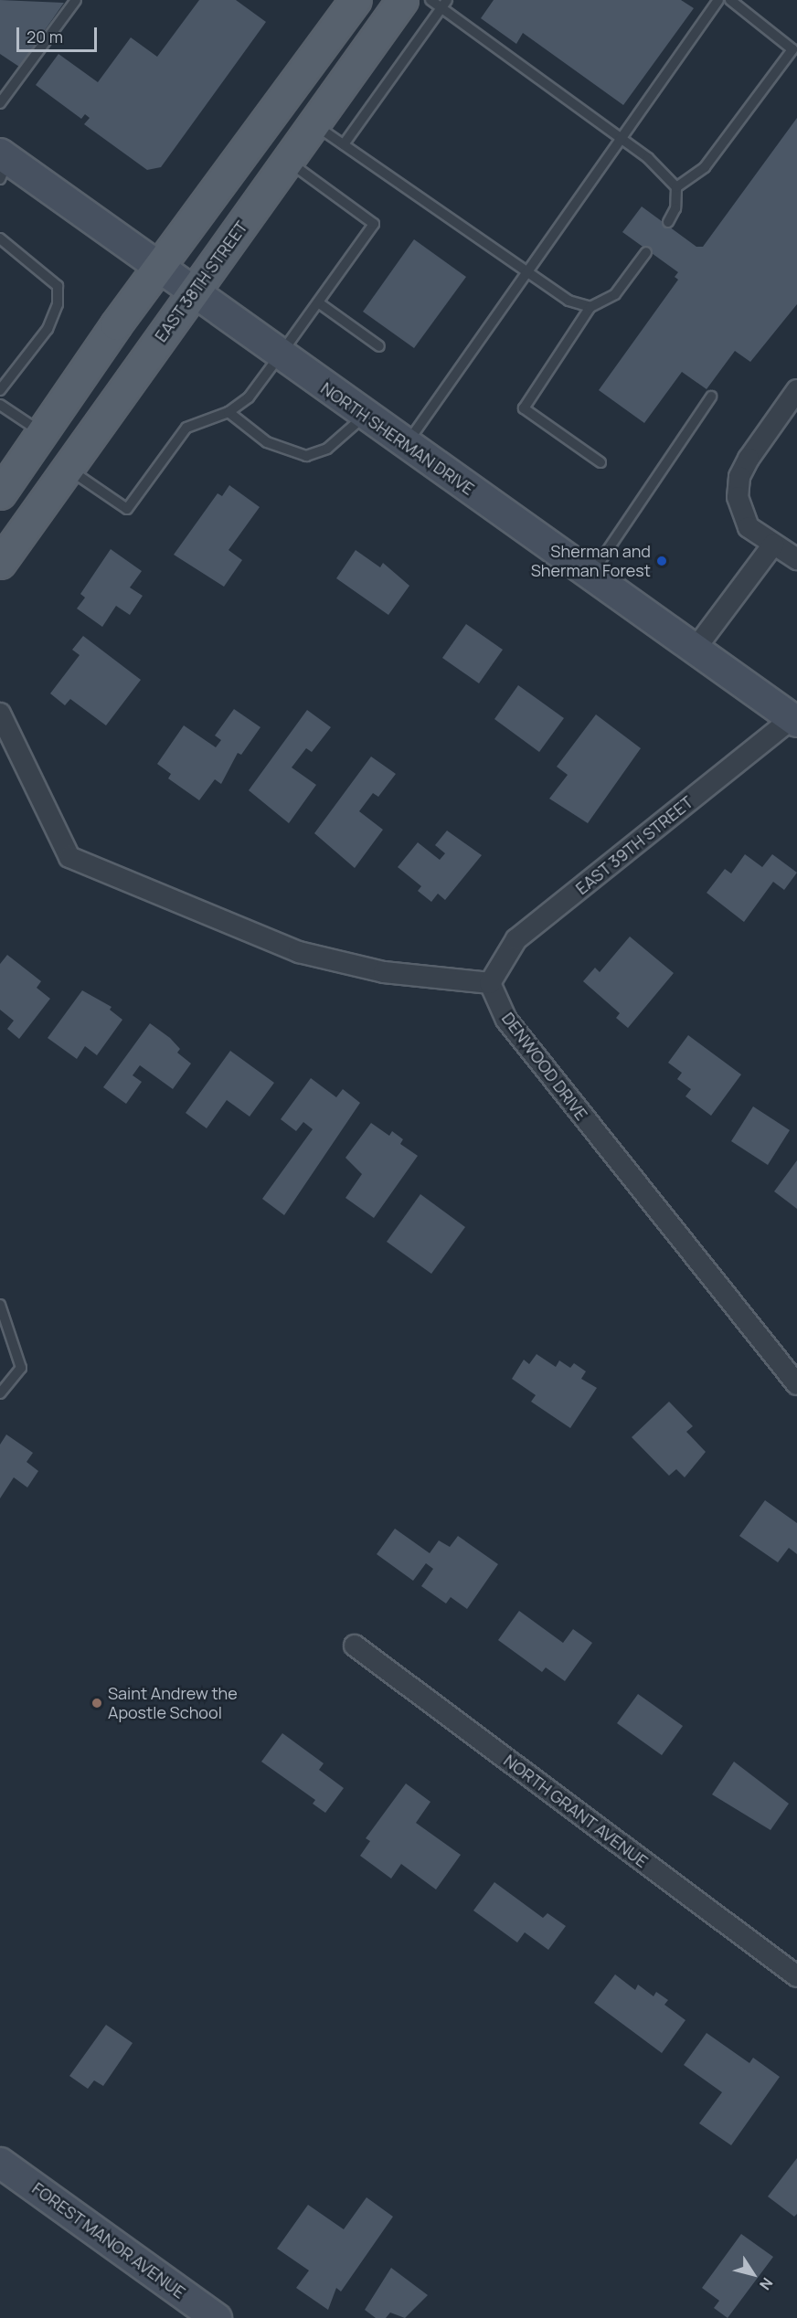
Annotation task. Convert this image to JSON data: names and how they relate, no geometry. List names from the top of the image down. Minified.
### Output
{"streets":{"main road":["EAST 38TH STREET","NORTH SHERMAN DRIVE","FOREST MANOR AVENUE"],"street":["EAST 39TH STREET","DENWOOD DRIVE","NORTH GRANT AVENUE"]},"crossings":[["EAST 38TH STREET","NORTH SHERMAN DRIVE"],["NORTH SHERMAN DRIVE","EAST 39TH STREET"],["EAST 39TH STREET","DENWOOD DRIVE"]],"places":["Sherman and Sherman Forest","Saint Andrew the Apostle School"],"scale_bar":"20 m","north":"bottom right"}
